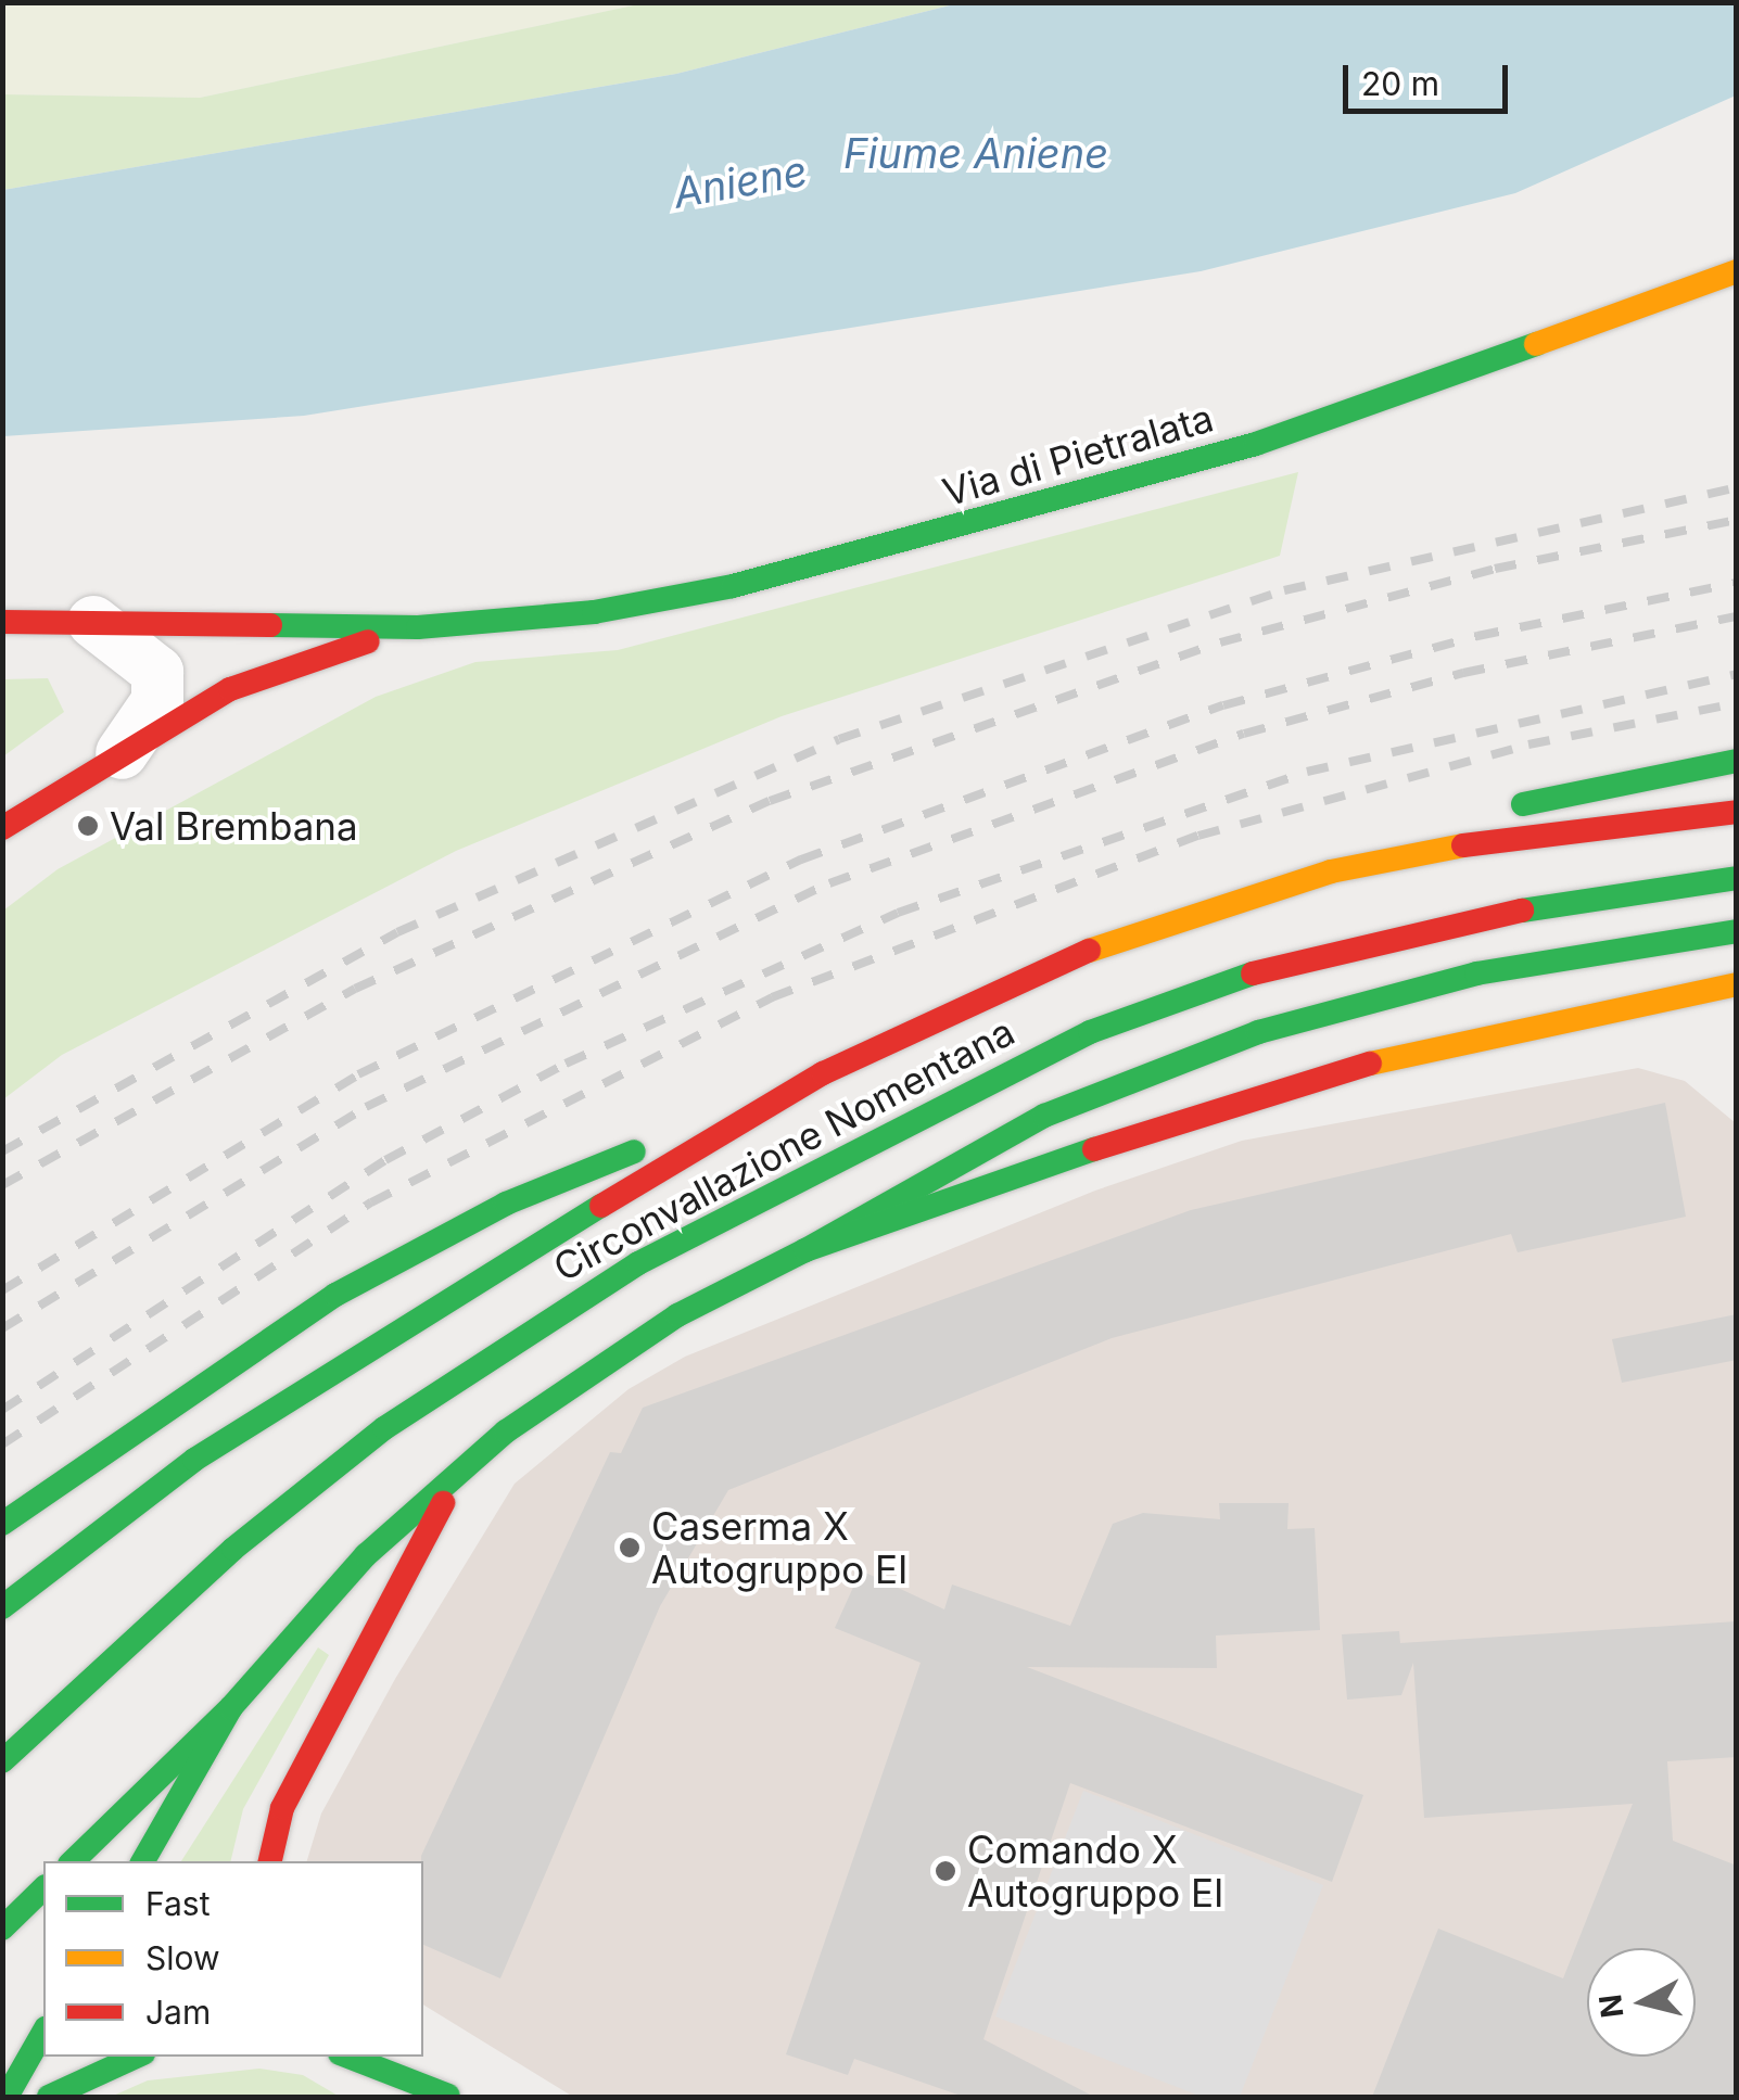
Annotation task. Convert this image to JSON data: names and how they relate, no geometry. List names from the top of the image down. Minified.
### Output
{"streets":{"main road":["Via di Pietralata","Circonvallazione Nomentana"]},"water":["Fiume Aniene","Aniene"],"places":["Val Brembana","Caserma X Autogruppo EI","Comando X Autogruppo EI"],"legend":["Fast","Slow","Jam"],"scale_bar":"20 m","north":"left"}
